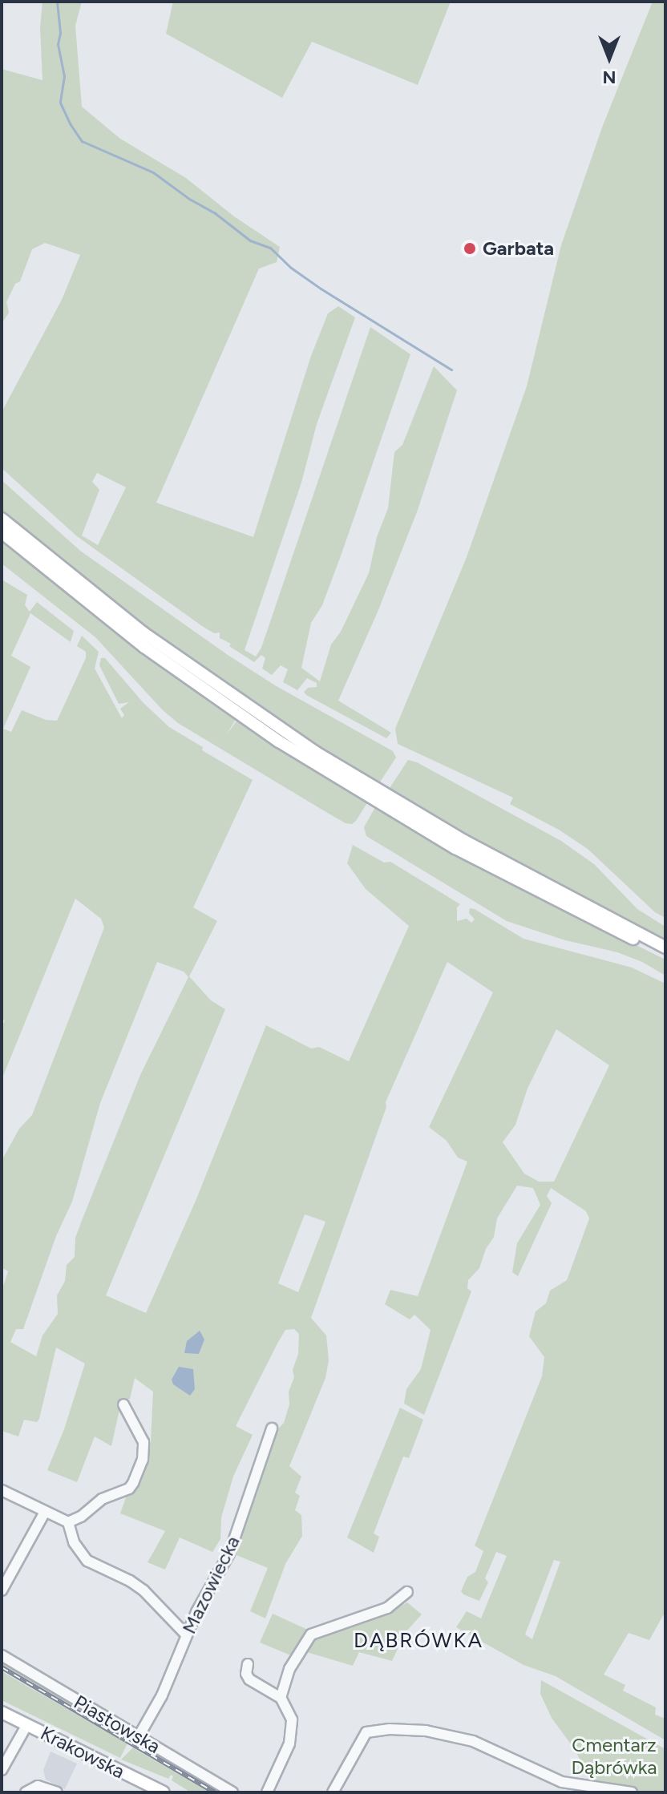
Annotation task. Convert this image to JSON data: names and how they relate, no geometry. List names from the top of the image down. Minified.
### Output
{"streets":{"main road":["Krakowska"],"street":["Mazowiecka","Piastowska"]},"crossings":[["Mazowiecka","Piastowska"]],"districts":["DĄBRÓWKA"],"parks":["Cmentarz Dąbrówka"],"places":["Garbata"],"north":"bottom"}
